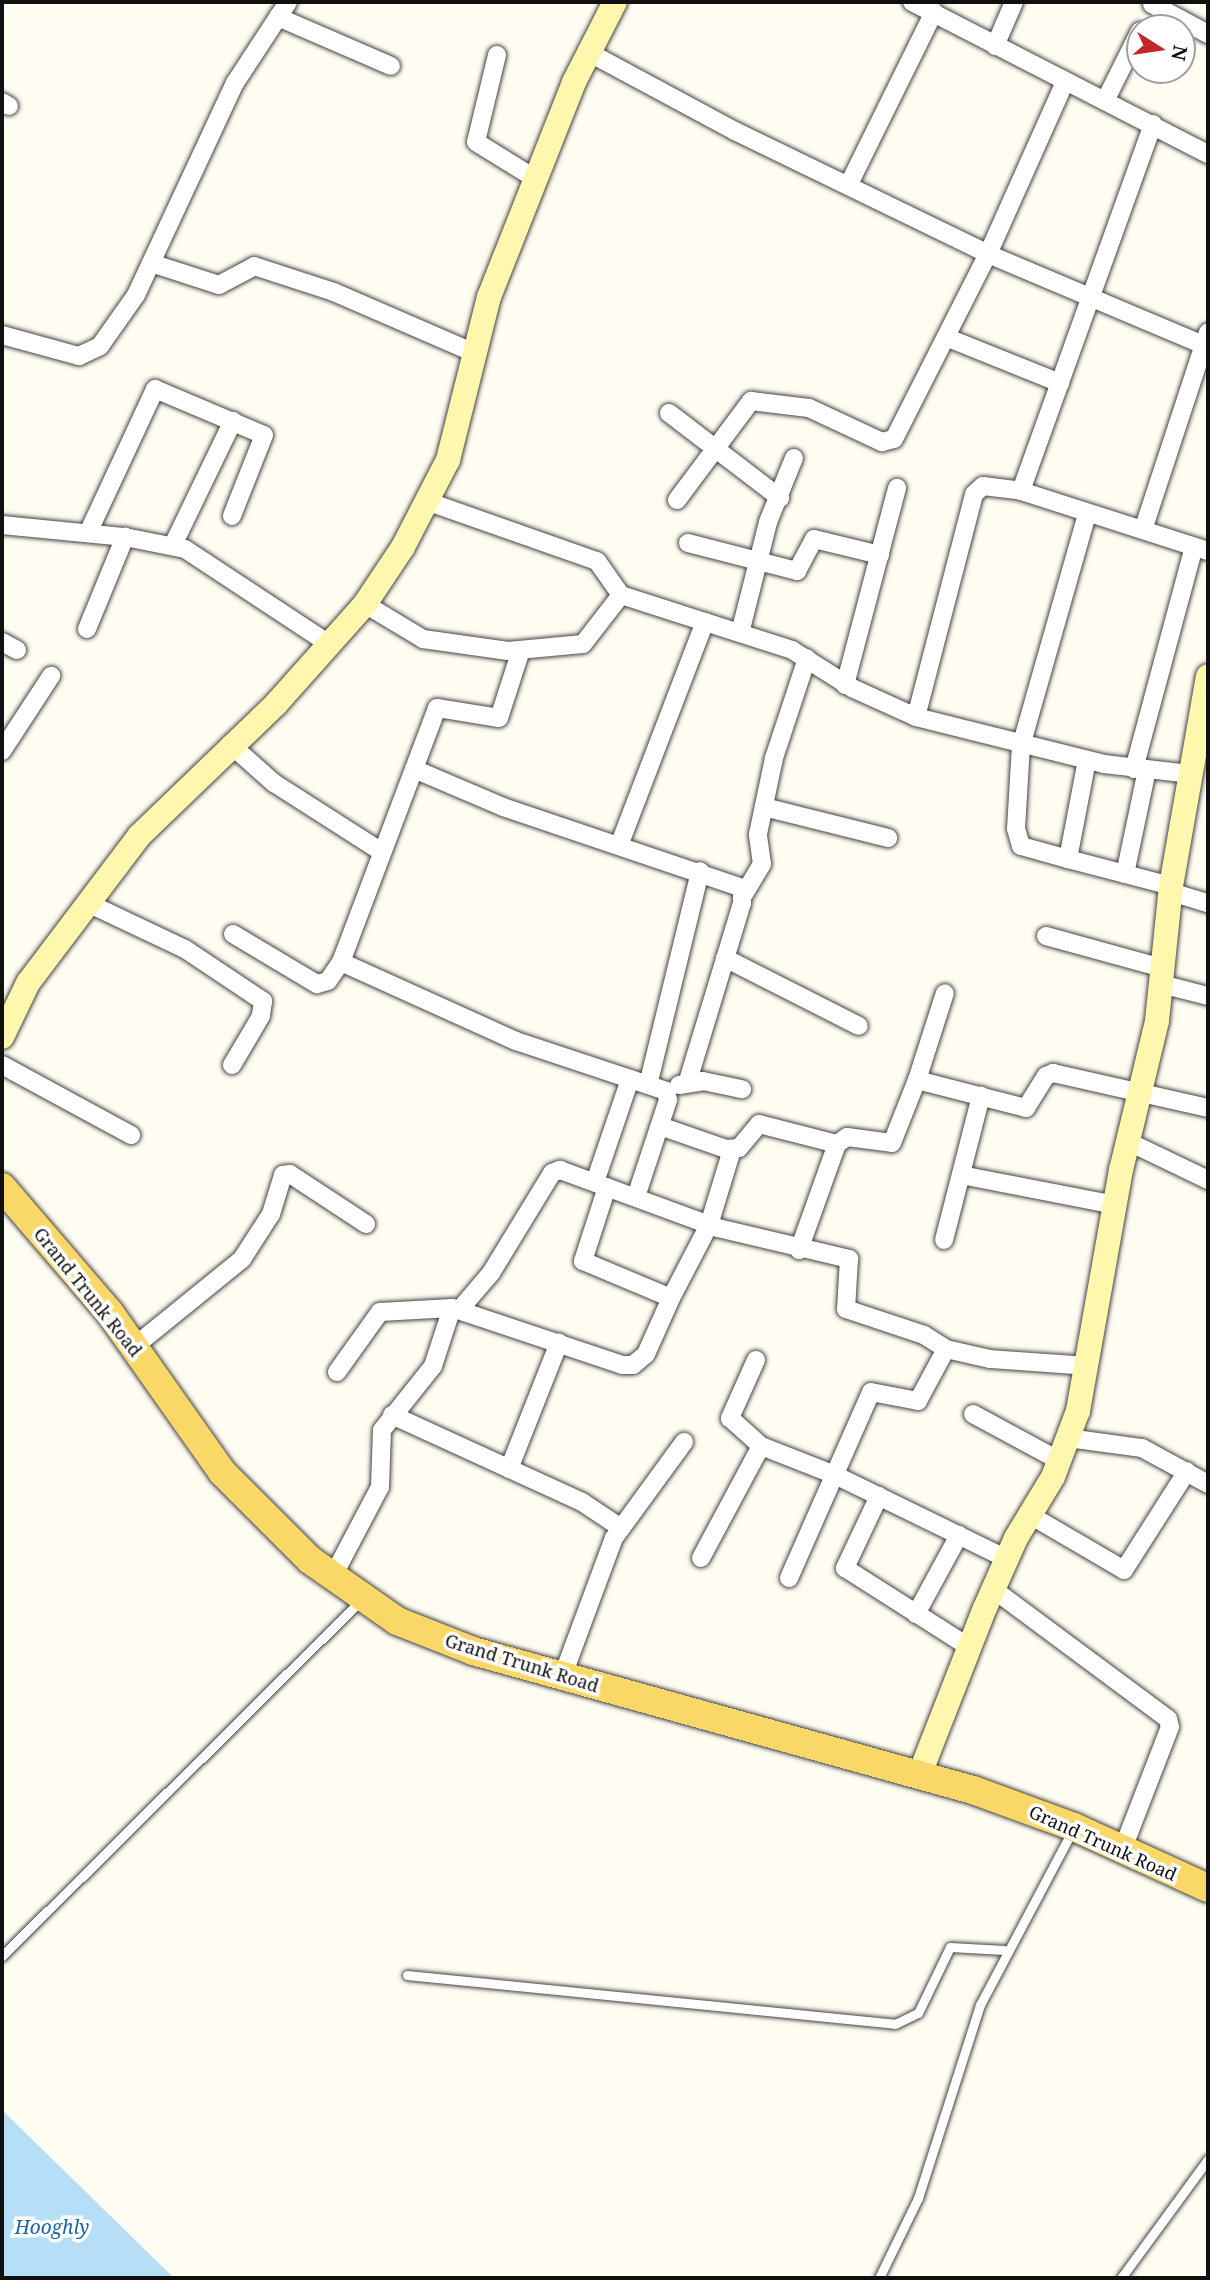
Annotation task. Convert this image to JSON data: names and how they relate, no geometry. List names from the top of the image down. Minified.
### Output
{"streets":{"main road":["Grand Trunk Road"]},"water":["Hooghly"],"north":"right"}
